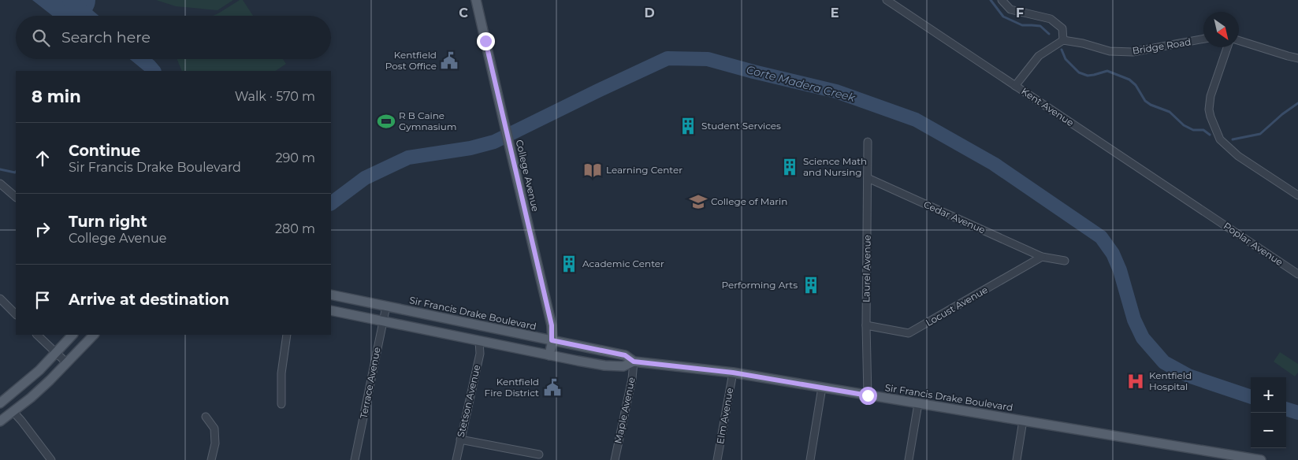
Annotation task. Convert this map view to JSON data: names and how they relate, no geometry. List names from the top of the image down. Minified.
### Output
{"streets":{"main road":["College Avenue","Sir Francis Drake Boulevard"],"street":["Bridge Road","Kent Avenue","Cedar Avenue","Poplar Avenue","Laurel Avenue","Locust Avenue","Terrace Avenue","Stetson Avenue","Maple Avenue","Elm Avenue"]},"crossings":[["Kent Avenue","Poplar Avenue"],["College Avenue","Sir Francis Drake Boulevard"],["Cedar Avenue","Laurel Avenue"],["Cedar Avenue","Locust Avenue"],["Laurel Avenue","Locust Avenue"],["Laurel Avenue","Sir Francis Drake Boulevard"],["Sir Francis Drake Boulevard","Terrace Avenue"],["Sir Francis Drake Boulevard","Stetson Avenue"],["Sir Francis Drake Boulevard","Maple Avenue"],["Sir Francis Drake Boulevard","Elm Avenue"]],"water":["Corte Madera Creek"],"places":{"public building":["Kentfield Post Office","Kentfield Fire District"],"sports":["R B Caine Gymnasium"],"building":["Student Services","Science Math and Nursing","Academic Center","Performing Arts"],"library":["Learning Center"],"school or university":["College of Marin"],"hospital":["Kentfield Hospital"]},"north":"bottom right","page":{"search":"Search here","heading":["8 min","Walk · 570 m"],"list":[["Continue","Sir Francis Drake Boulevard","290 m"],["Turn right","College Avenue","280 m"],"Arrive at destination"],"map_buttons":["+","−"]},"grid":{"columns":["C","D","E","F"]}}
